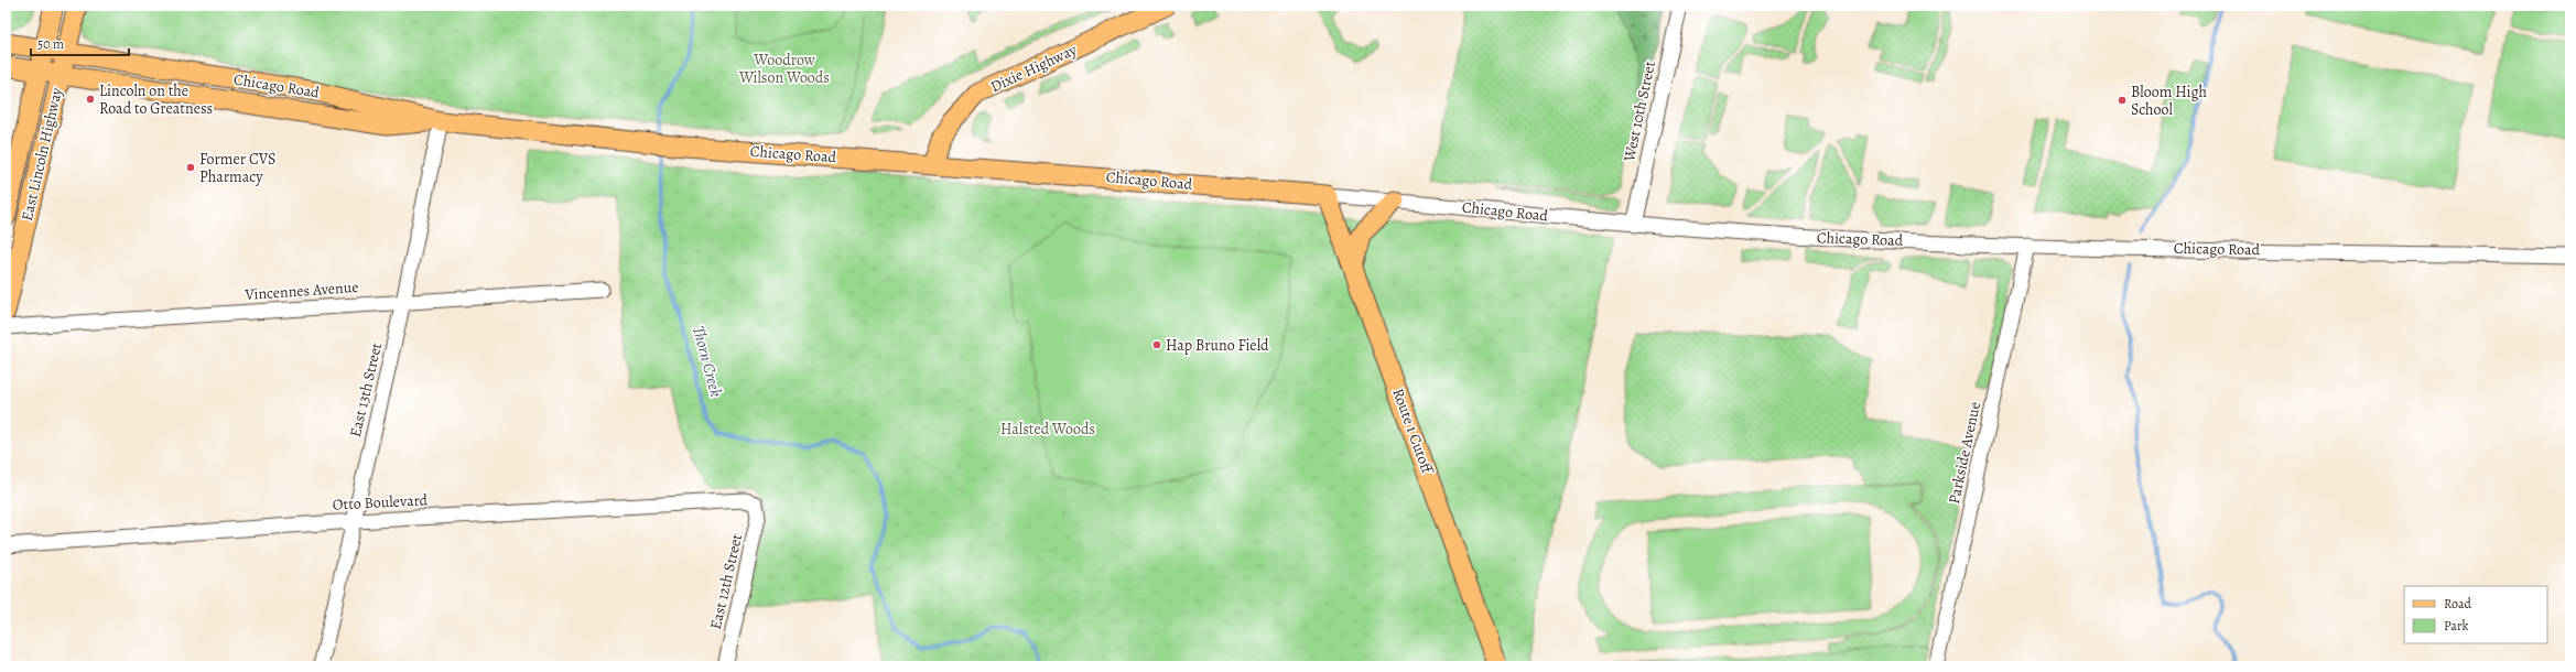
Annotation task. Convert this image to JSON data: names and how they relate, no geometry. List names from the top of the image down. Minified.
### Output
{"streets":{"main road":["Dixie Highway","Chicago Road","East Lincoln Highway","Route 1 Cutoff"],"street":["West 10th Street","Vincennes Avenue","East 13th Street","Parkside Avenue","Otto Boulevard","East 12th Street"]},"crossings":[["Dixie Highway","Chicago Road"],["Chicago Road","West 10th Street"],["Chicago Road","East Lincoln Highway"],["Chicago Road","East 13th Street"],["Chicago Road","Route 1 Cutoff"],["Chicago Road","Parkside Avenue"],["Vincennes Avenue","East 13th Street"],["East 13th Street","Otto Boulevard"],["Otto Boulevard","East 12th Street"]],"water":["Thorn Creek"],"parks":["Woodrow Wilson Woods","Halsted Woods"],"places":["Lincoln on the Road to Greatness","Bloom High School","Former CVS Pharmacy","Hap Bruno Field"],"legend":["Road","Park"],"scale_bar":"50 m"}
